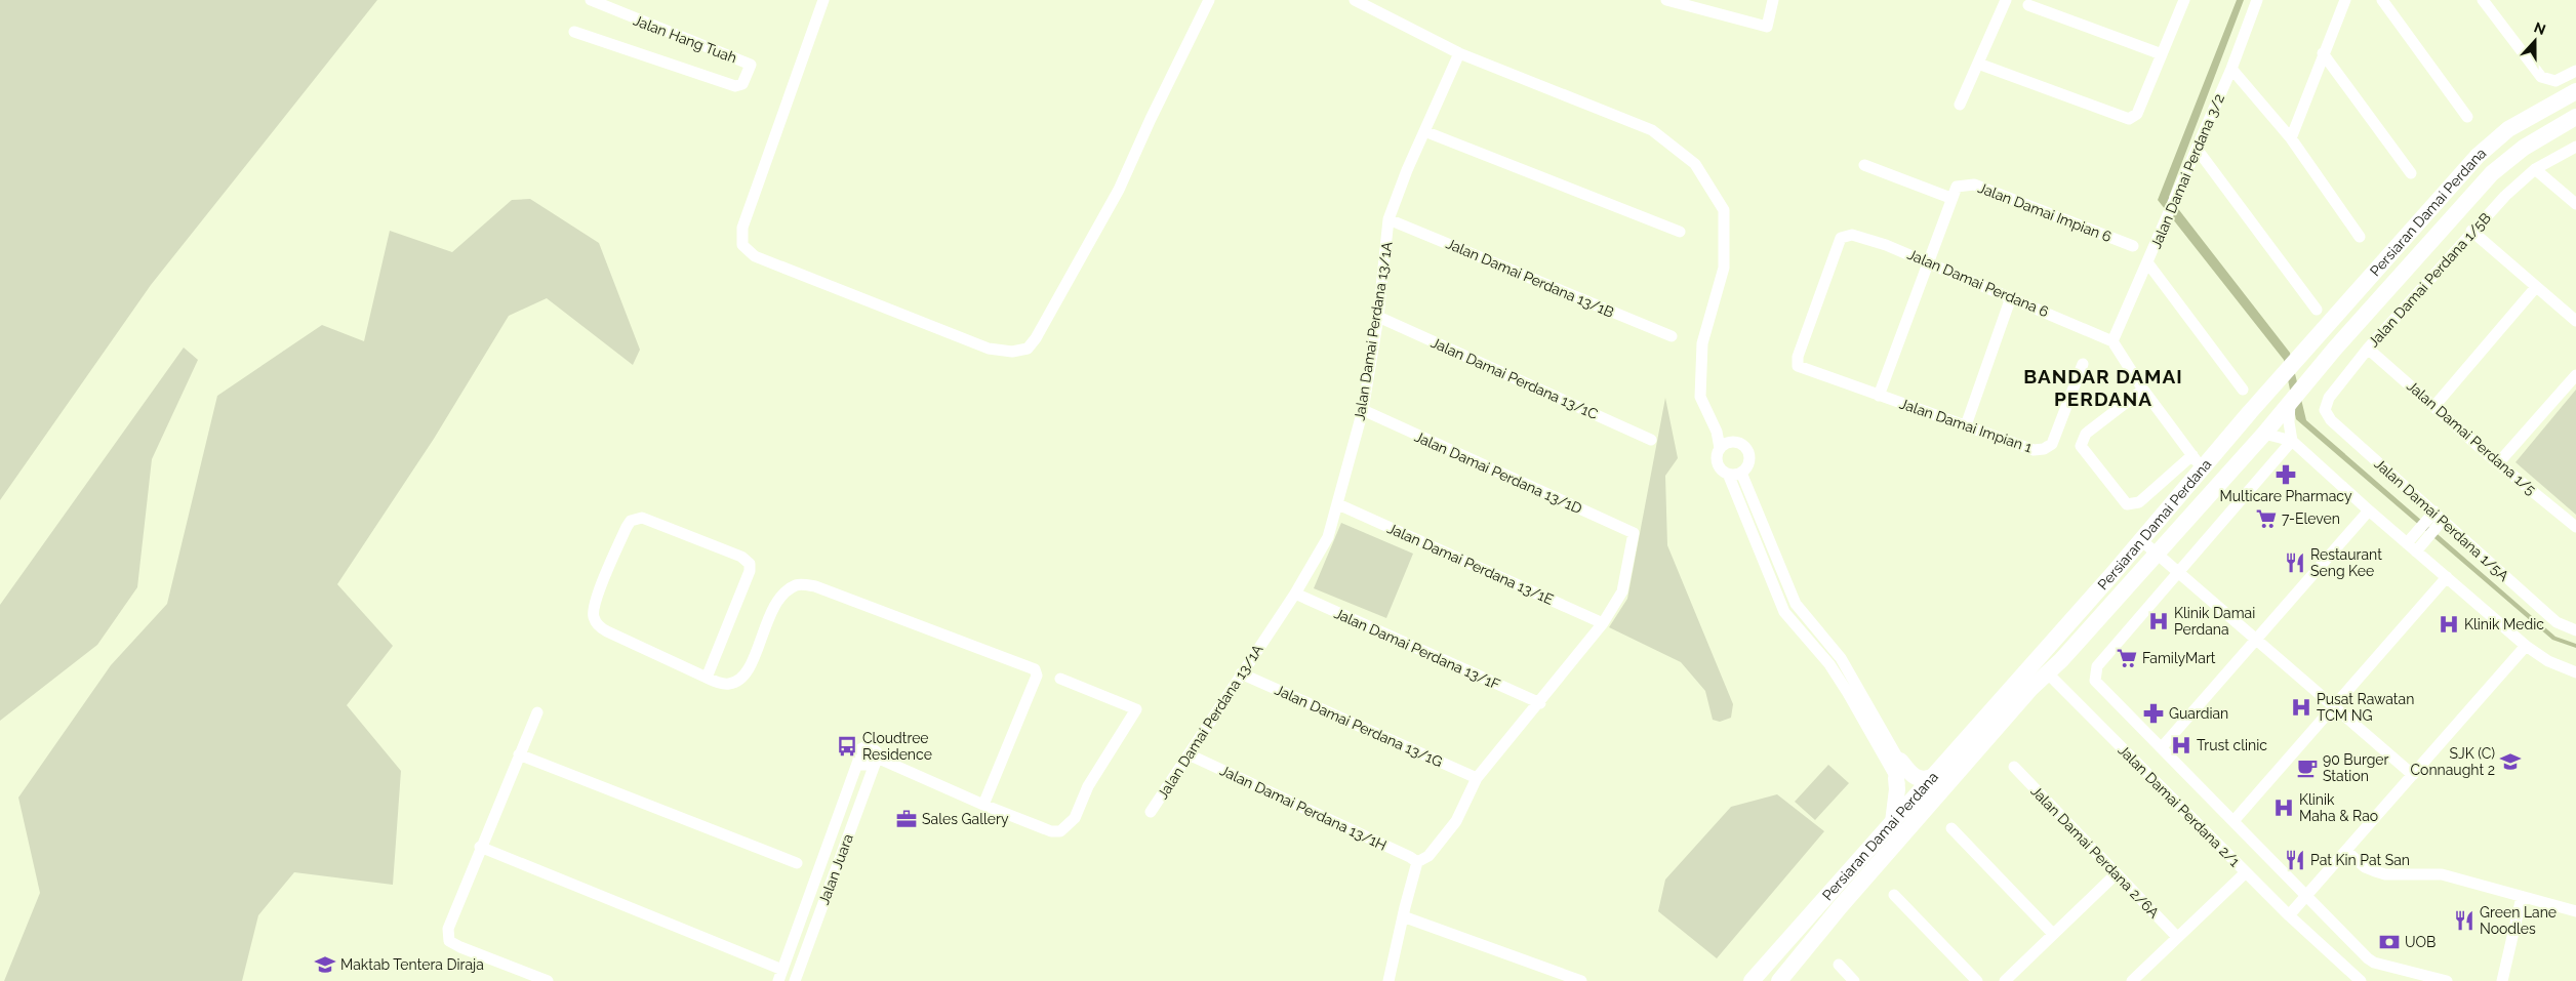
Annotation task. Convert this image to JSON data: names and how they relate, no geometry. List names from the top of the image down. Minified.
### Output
{"streets":{"main road":["Persiaran Damai Perdana"],"street":["Jalan Hang Tuah","Jalan Damai Perdana 3/2","Jalan Damai Impian 6","Jalan Damai Perdana 13/1B","Jalan Damai Perdana 1/5B","Jalan Damai Perdana 6","Jalan Damai Perdana 13/1A","Jalan Damai Perdana 13/1C","Jalan Damai Impian 1","Jalan Damai Perdana 1/5","Jalan Damai Perdana 13/1D","Jalan Damai Perdana 1/5A","Jalan Damai Perdana 13/1E","Jalan Damai Perdana 13/1F","Jalan Damai Perdana 13/1G","Jalan Damai Perdana 2/1","Jalan Damai Perdana 13/1H","Jalan Damai Perdana 2/6A","Jalan Juara"]},"crossings":[["Jalan Damai Perdana 3/2","Jalan Damai Perdana 6"],["Persiaran Damai Perdana","Jalan Damai Perdana 2/1"],["Jalan Damai Perdana 13/1B","Jalan Damai Perdana 13/1A"],["Jalan Damai Perdana 1/5B","Jalan Damai Perdana 1/5"],["Jalan Damai Perdana 1/5B","Jalan Damai Perdana 1/5A"],["Jalan Damai Perdana 6","Jalan Damai Impian 1"],["Jalan Damai Perdana 13/1A","Jalan Damai Perdana 13/1C"],["Jalan Damai Perdana 13/1A","Jalan Damai Perdana 13/1D"],["Jalan Damai Perdana 13/1A","Jalan Damai Perdana 13/1E"],["Jalan Damai Perdana 13/1A","Jalan Damai Perdana 13/1F"],["Jalan Damai Perdana 13/1A","Jalan Damai Perdana 13/1G"],["Jalan Damai Perdana 13/1A","Jalan Damai Perdana 13/1H"],["Jalan Damai Perdana 13/1D","Jalan Damai Perdana 13/1E"]],"districts":["BANDAR DAMAI PERDANA"],"places":{"pharmacy":["Multicare Pharmacy","Guardian"],"supermarket":["7-Eleven","FamilyMart"],"restaurant":["Restaurant Seng Kee","Pat Kin Pat San","Green Lane Noodles"],"hospital":["Klinik Damai Perdana","Klinik Medic","Pusat Rawatan TCM NG","Trust clinic","Klinik Maha & Rao"],"bus stop":["Cloudtree Residence"],"school or university":["SJK (C) Connaught 2","Maktab Tentera Diraja"],"cafe":["90 Burger Station"],"office":["Sales Gallery"],"bank":["UOB"]},"north":"top"}
